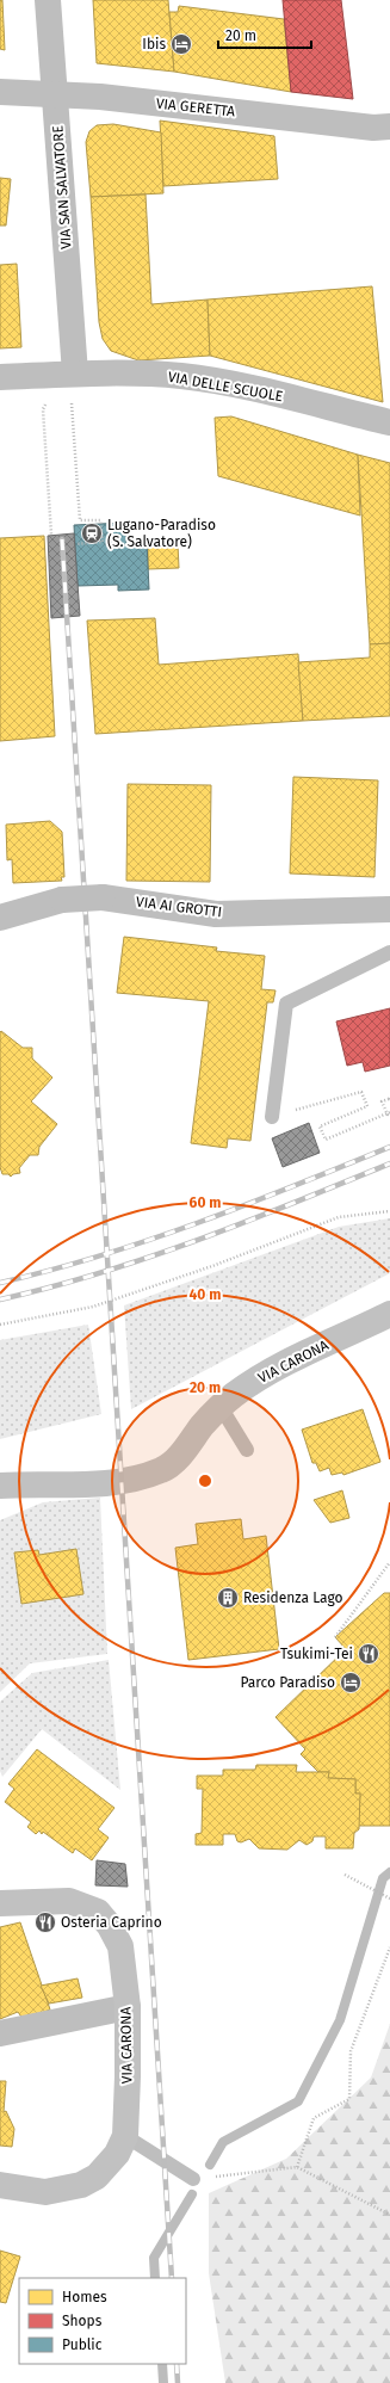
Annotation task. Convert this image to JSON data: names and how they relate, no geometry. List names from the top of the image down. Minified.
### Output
{"streets":{"street":["VIA GERETTA","VIA SAN SALVATORE","VIA DELLE SCUOLE","VIA AI GROTTI","VIA CARONA"]},"crossings":[["VIA GERETTA","VIA SAN SALVATORE"],["VIA SAN SALVATORE","VIA DELLE SCUOLE"]],"places":{"hotel":["Ibis","Parco Paradiso"],"station":["Lugano-Paradiso (S. Salvatore)"],"building":["Residenza Lago"],"restaurant":["Tsukimi-Tei","Osteria Caprino"]},"legend":["Homes","Shops","Public"],"scale_bar":"20 m","rings":["60 m","40 m","20 m"]}
